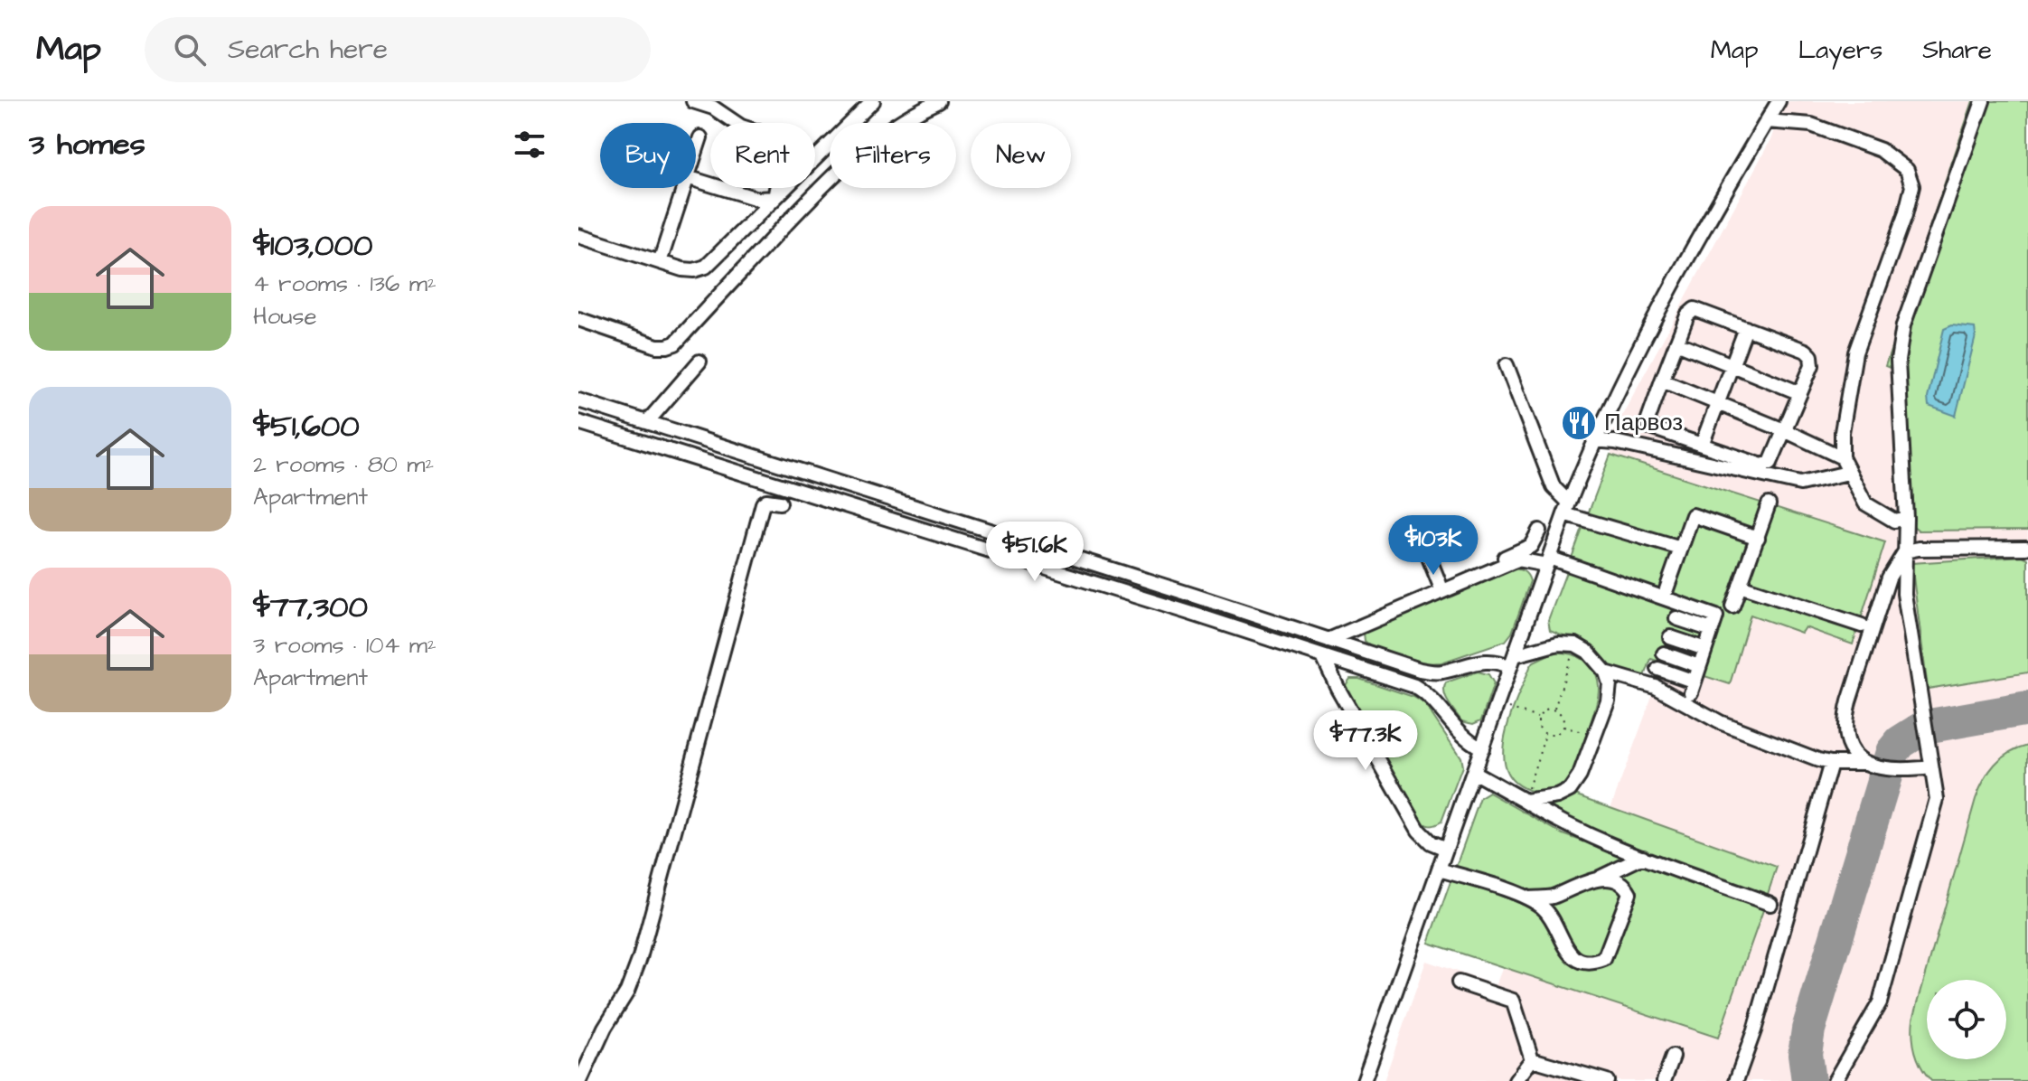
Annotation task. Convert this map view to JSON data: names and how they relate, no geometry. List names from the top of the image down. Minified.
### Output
{"places":{"restaurant":["Парвоз"]},"page":{"header":"Map","search":"Search here","nav":["Map","Layers","Share"],"heading":"3 homes","chip":["Buy","Rent","Filters","New"],"list":[{"name":"$103,000","note":"4 rooms · 136 m² · House"},{"name":"$51,600","note":"2 rooms · 80 m² · Apartment"},{"name":"$77,300","note":"3 rooms · 104 m² · Apartment"}],"price":["$103K","$51.6K","$77.3K"]}}
